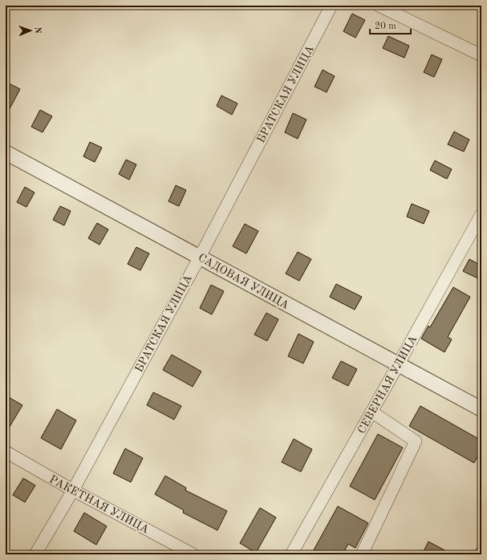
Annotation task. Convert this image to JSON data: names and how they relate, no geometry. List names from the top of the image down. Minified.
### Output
{"streets":{"street":["БРАТСКАЯ УЛИЦА","САДОВАЯ УЛИЦА","СЕВЕРНАЯ УЛИЦА","РАКЕТНАЯ УЛИЦА"]},"crossings":[["БРАТСКАЯ УЛИЦА","САДОВАЯ УЛИЦА"],["БРАТСКАЯ УЛИЦА","РАКЕТНАЯ УЛИЦА"],["САДОВАЯ УЛИЦА","СЕВЕРНАЯ УЛИЦА"]],"scale_bar":"20 m","north":"right"}
